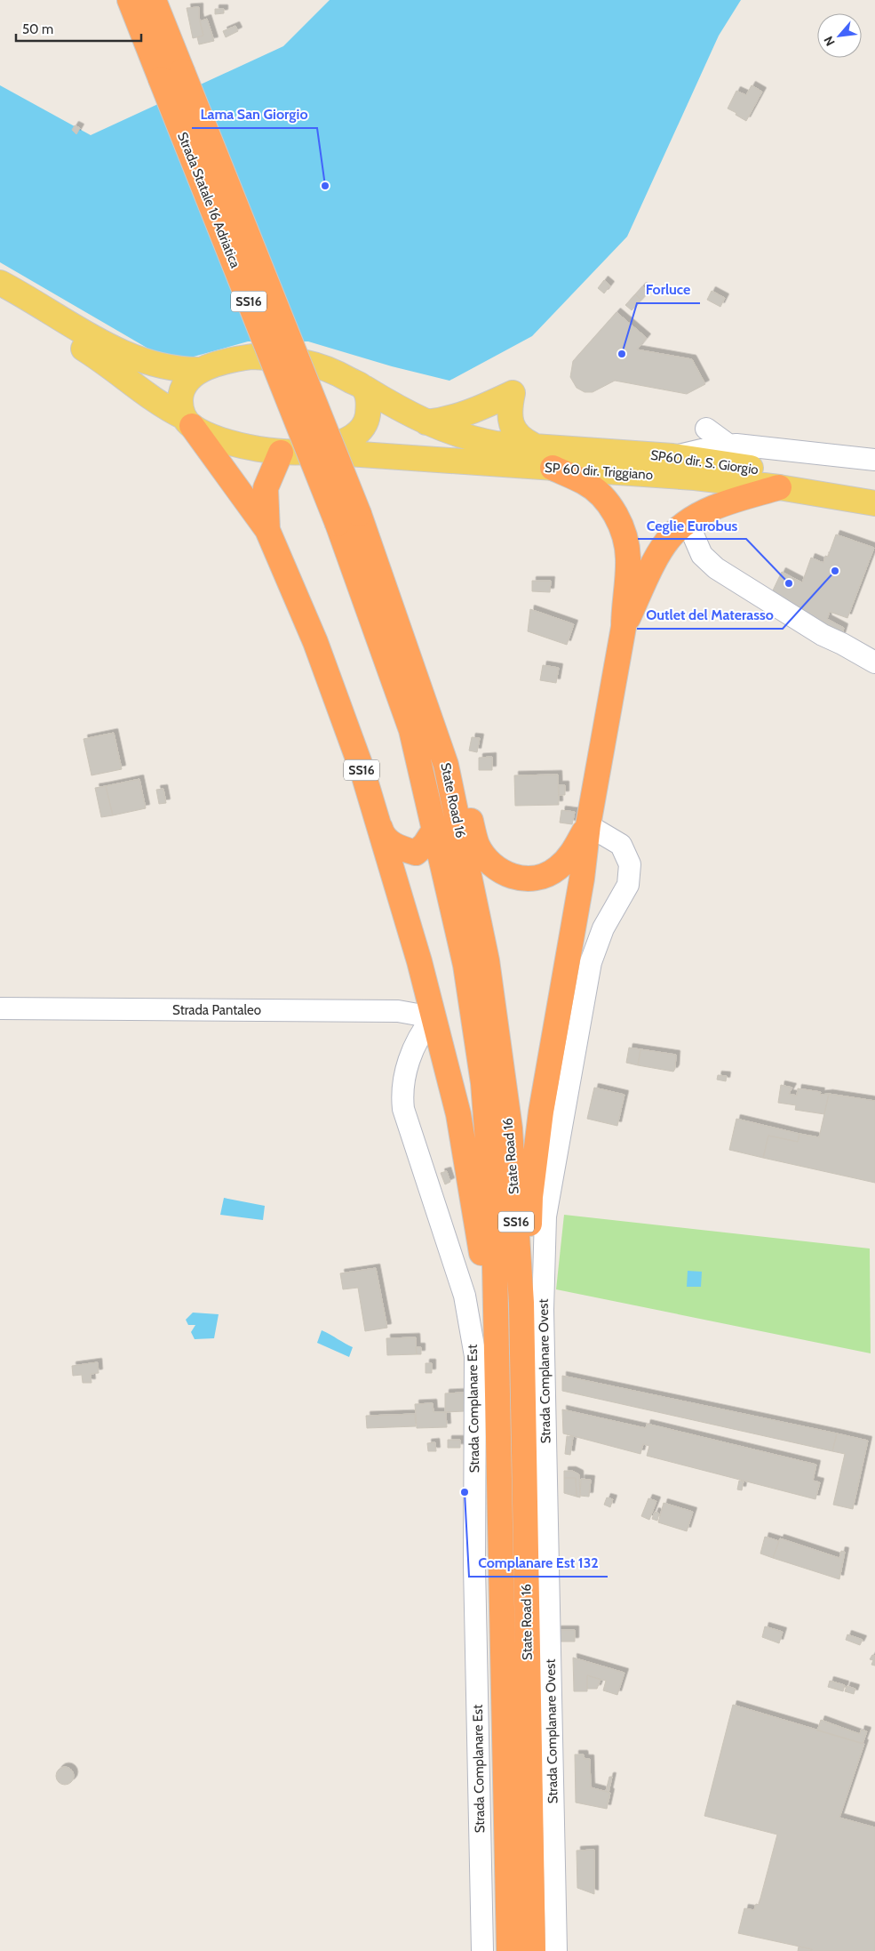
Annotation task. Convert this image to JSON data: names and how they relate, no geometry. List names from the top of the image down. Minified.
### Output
{"streets":{"highway":["Strada Statale 16 Adriatica","SS16","State Road 16"],"main road":["SP60 dir. S. Giorgio","SP 60 dir. Triggiano"],"street":["Strada Pantaleo","Strada Complanare Ovest","Strada Complanare Est"]},"crossings":[["Strada Statale 16 Adriatica","State Road 16"],["SS16","SP 60 dir. Triggiano"],["SS16","State Road 16"],["SS16","Strada Pantaleo"],["SS16","Strada Complanare Ovest"],["SS16","Strada Complanare Est"],["Strada Pantaleo","Strada Complanare Est"]],"places":["Lama San Giorgio","Forluce","Outlet del Materasso","Ceglie Eurobus","Complanare Est 132"],"scale_bar":"50 m","north":"bottom left"}
